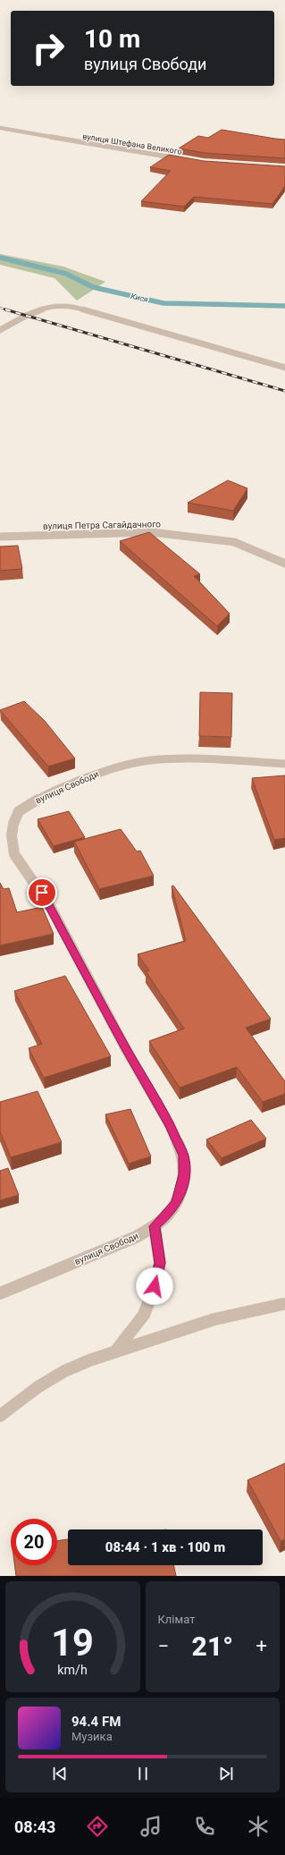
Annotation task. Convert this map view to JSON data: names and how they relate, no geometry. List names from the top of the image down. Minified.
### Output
{"streets":{"street":["вулиця Штефана Великого","вулиця Петра Сагайдачного","вулиця Свободи"]},"water":["Кися"],"page":{"turn":["10 m","вулиця Свободи"],"limit":"20","trip":"08:44 · 1 хв · 100 m","tile":"Клімат","heat":["−","21°","+"],"song":["94.4 FM","Музика"],"tabs":"08:43","gauge":["19","km/h"]}}
